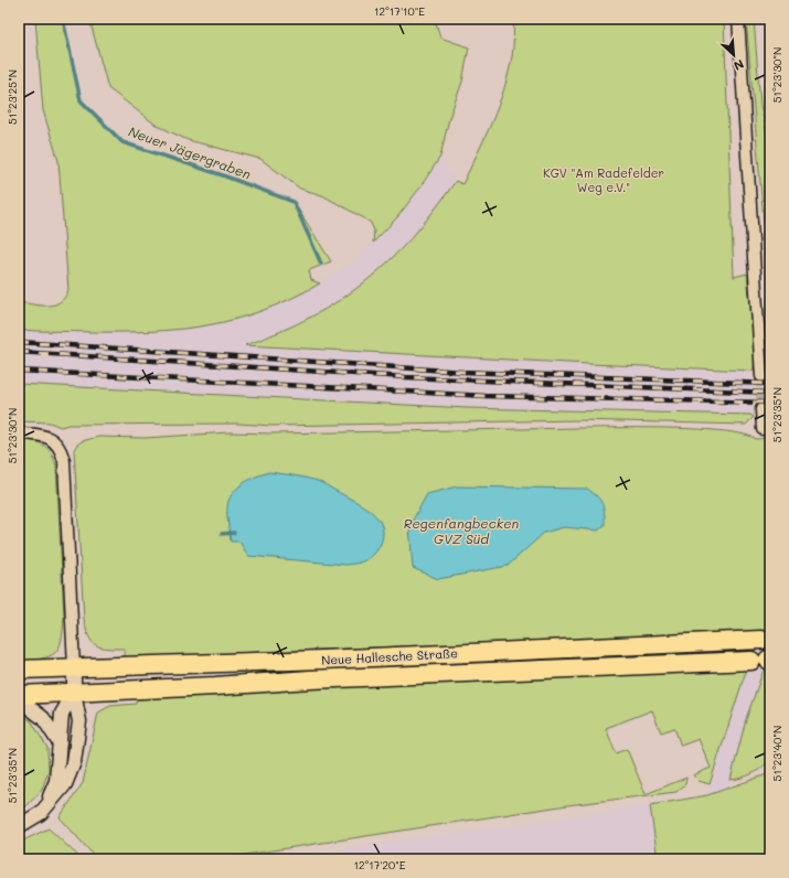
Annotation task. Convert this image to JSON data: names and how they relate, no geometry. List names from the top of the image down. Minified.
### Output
{"streets":{"main road":["Neue Hallesche Straße"]},"water":["Neuer Jägergraben","Regenfangbecken GVZ Süd"],"parks":["KGV \"Am Radefelder Weg e.V.\""],"north":"bottom right","coordinates":["12°17'10\"E","51°23'30\"N","51°23'25\"N","51°23'35\"N","51°23'40\"N","12°17'20\"E"]}
